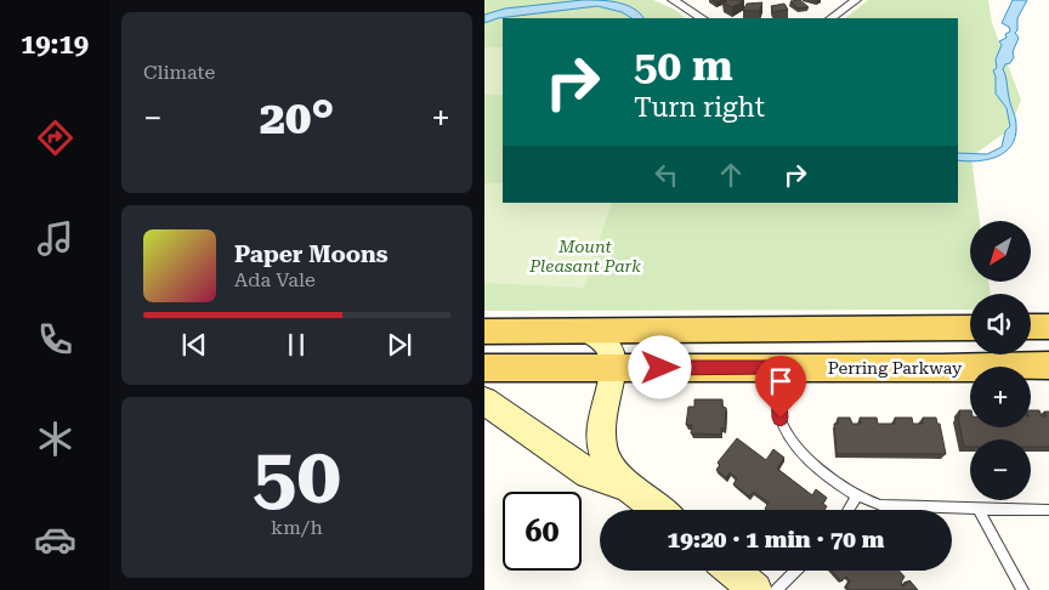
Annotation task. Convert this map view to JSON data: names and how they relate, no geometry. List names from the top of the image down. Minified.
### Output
{"streets":{"main road":["Perring Parkway"]},"parks":["Mount Pleasant Park"],"north":"bottom left","page":{"tabs":"19:19","tile":["Climate",["50","km/h"]],"turn":["50 m","Turn right"],"heat":["−","20°","+"],"map_buttons":["+","−"],"song":["Paper Moons","Ada Vale"],"limit":"60","trip":"19:20 · 1 min · 70 m"}}
